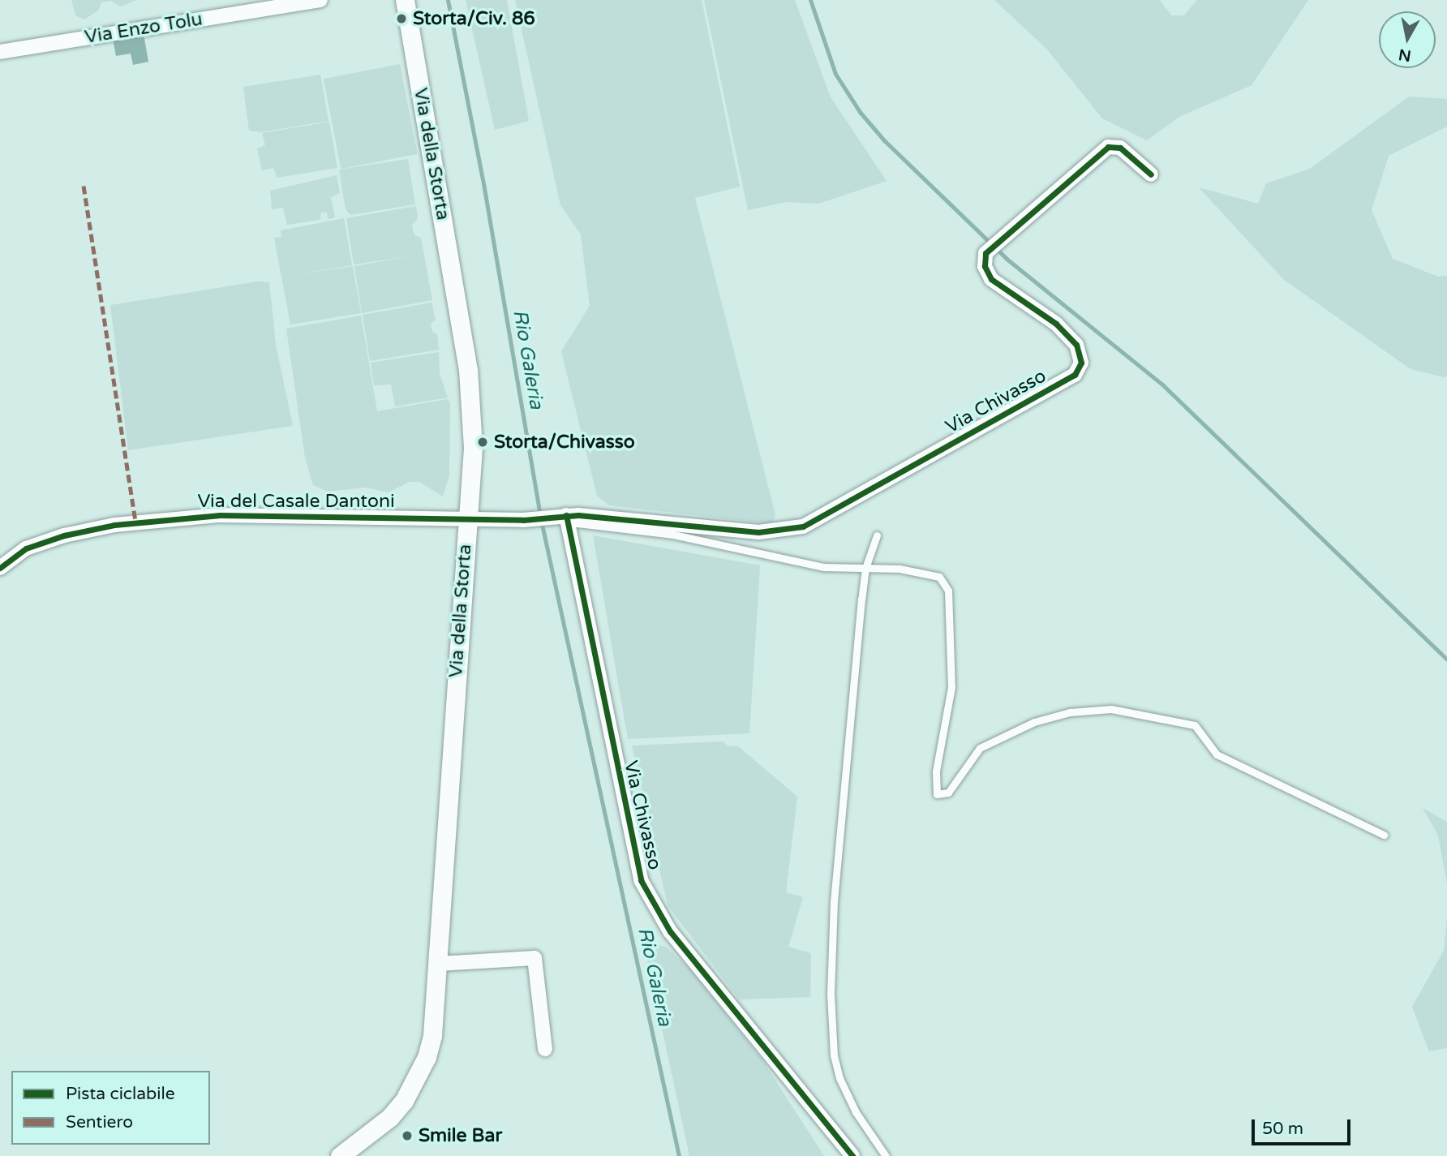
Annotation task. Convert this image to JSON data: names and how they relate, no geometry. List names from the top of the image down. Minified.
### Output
{"streets":{"main road":["Via della Storta"],"street":["Via Enzo Tolu","Via Chivasso","Via del Casale Dantoni"]},"crossings":[["Via della Storta","Via Chivasso"],["Via della Storta","Via del Casale Dantoni"],["Via Chivasso","Via del Casale Dantoni"]],"water":["Rio Galeria"],"places":["Storta/Civ. 86","Storta/Chivasso","Smile Bar"],"legend":["Pista ciclabile","Sentiero"],"scale_bar":"50 m","north":"bottom"}
